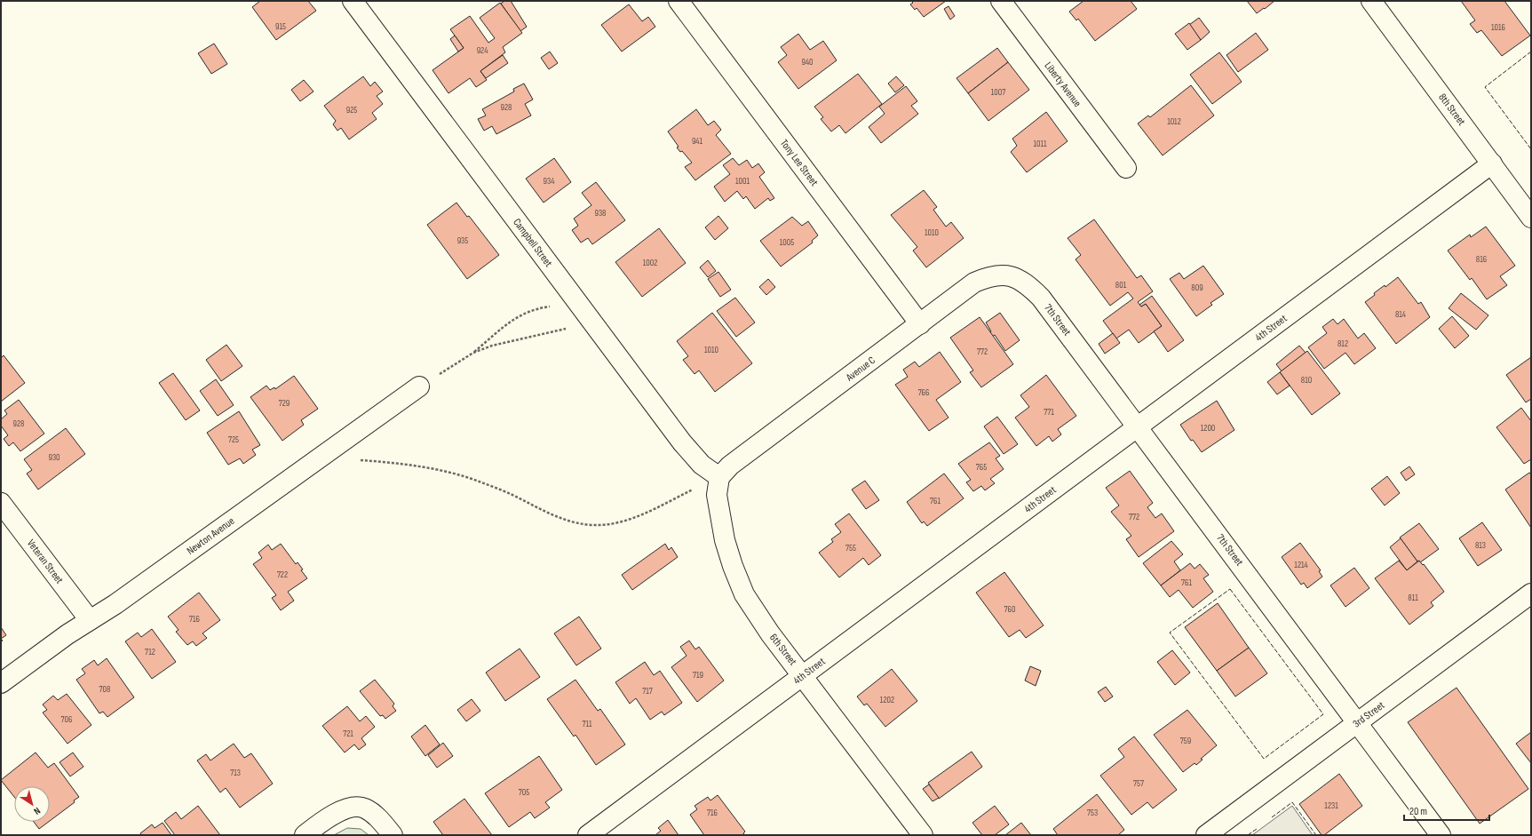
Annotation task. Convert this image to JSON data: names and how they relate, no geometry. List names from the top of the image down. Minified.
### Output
{"streets":{"street":["Liberty Avenue","8th Street","Tony Lee Street","Campbell Street","7th Street","4th Street","Avenue C","Newton Avenue","Veteran Street","6th Street","3rd Street"]},"crossings":[["8th Street","4th Street"],["Tony Lee Street","Avenue C"],["Campbell Street","Avenue C"],["Campbell Street","6th Street"],["7th Street","4th Street"],["7th Street","Avenue C"],["7th Street","3rd Street"],["4th Street","6th Street"],["Avenue C","6th Street"],["Newton Avenue","Veteran Street"]],"house_numbers":["915","1016","924","940","1007","928","925","1012","941","1011","934","1001","938","1010","935","1005","816","1002","801","809","814","812","1010","772","810","766","729","771","928","1200","725","930","765","761","772","813","755","1214","722","761","811","760","716","712","719","708","717","1202","706","711","721","759","713","757","705","1231","716","753"],"scale_bar":"20 m","north":"bottom right"}
